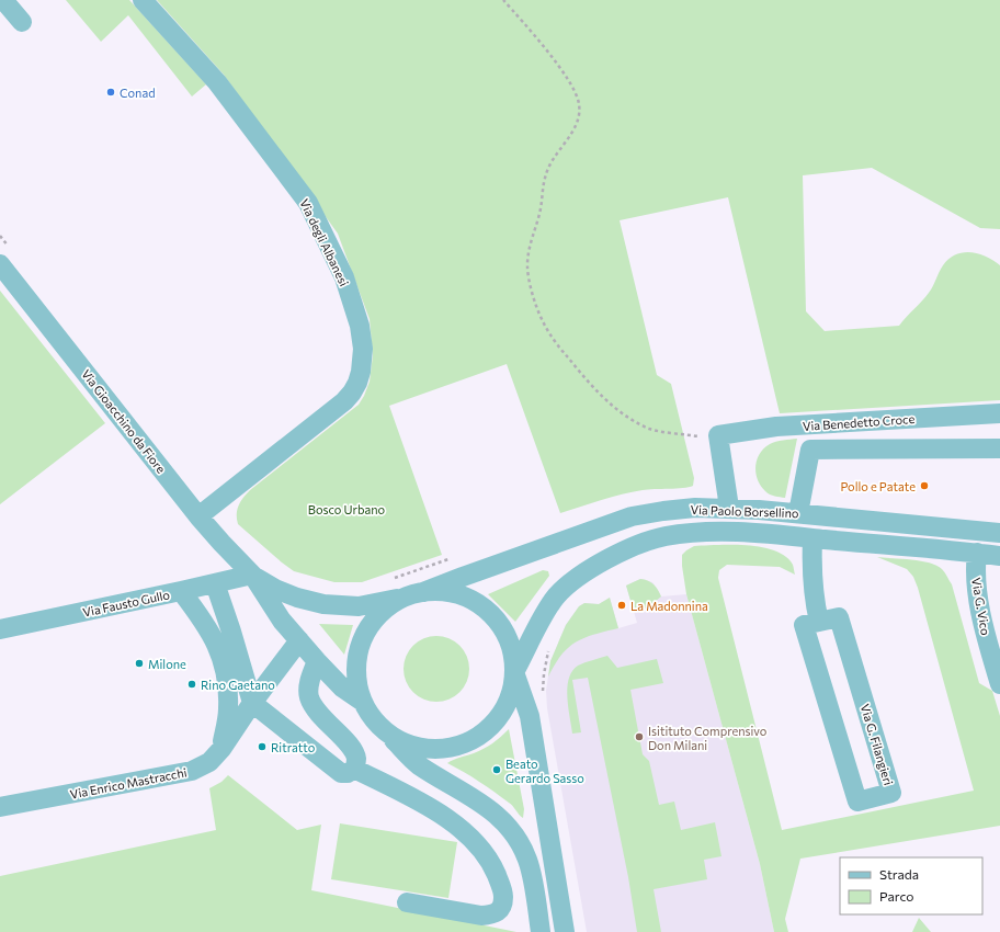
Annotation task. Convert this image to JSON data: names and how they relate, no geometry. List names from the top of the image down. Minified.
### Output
{"streets":{"street":["Via degli Albanesi","Via Gioacchino da Fiore","Via Benedetto Croce","Via Paolo Borsellino","Via Fausto Gullo","Via G. Vico","Via G. Filangieri","Via Enrico Mastracchi"]},"crossings":[["Via degli Albanesi","Via Gioacchino da Fiore"],["Via Gioacchino da Fiore","Via Fausto Gullo"],["Via Paolo Borsellino","Via G. Vico"]],"parks":["Bosco Urbano"],"places":["Conad","Pollo e Patate","La Madonnina","Milone","Rino Gaetano","Isitituto Comprensivo Don Milani","Ritratto","Beato Gerardo Sasso"],"legend":["Strada","Parco"]}
